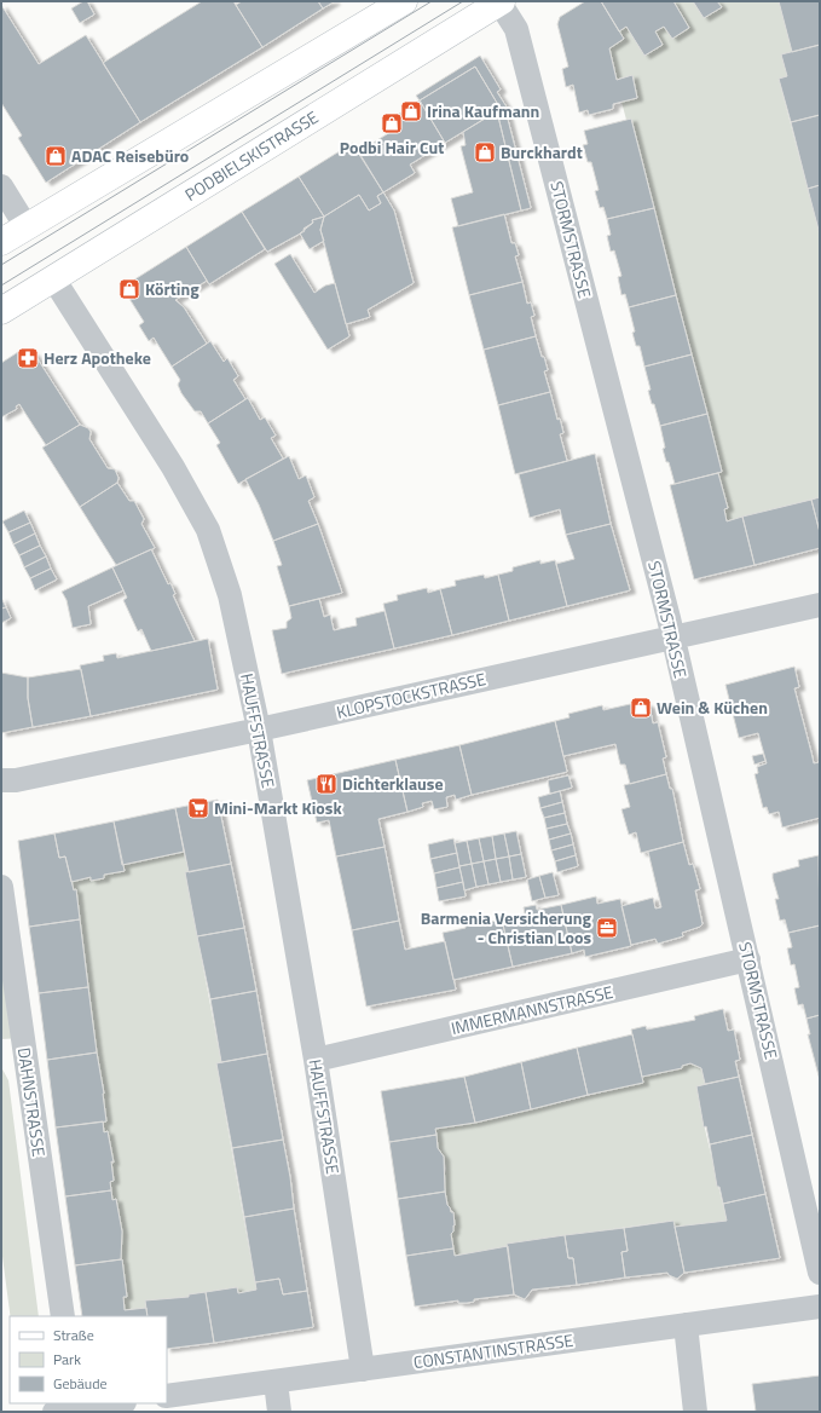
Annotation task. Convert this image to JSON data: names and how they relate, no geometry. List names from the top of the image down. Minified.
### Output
{"streets":{"main road":["PODBIELSKISTRASSE"],"street":["STORMSTRASSE","KLOPSTOCKSTRASSE","HAUFFSTRASSE","IMMERMANNSTRASSE","DAHNSTRASSE","CONSTANTINSTRASSE"]},"crossings":[["PODBIELSKISTRASSE","STORMSTRASSE"],["PODBIELSKISTRASSE","HAUFFSTRASSE"],["STORMSTRASSE","KLOPSTOCKSTRASSE"],["STORMSTRASSE","IMMERMANNSTRASSE"],["KLOPSTOCKSTRASSE","HAUFFSTRASSE"],["HAUFFSTRASSE","IMMERMANNSTRASSE"],["HAUFFSTRASSE","CONSTANTINSTRASSE"]],"places":{"shop":["Irina Kaufmann","Podbi Hair Cut","Burckhardt","ADAC Reisebüro","Körting","Wein & Küchen"],"pharmacy":["Herz Apotheke"],"restaurant":["Dichterklause"],"supermarket":["Mini-Markt Kiosk"],"office":["Barmenia Versicherung - Christian Loos"]},"legend":["Straße","Park","Gebäude"]}
